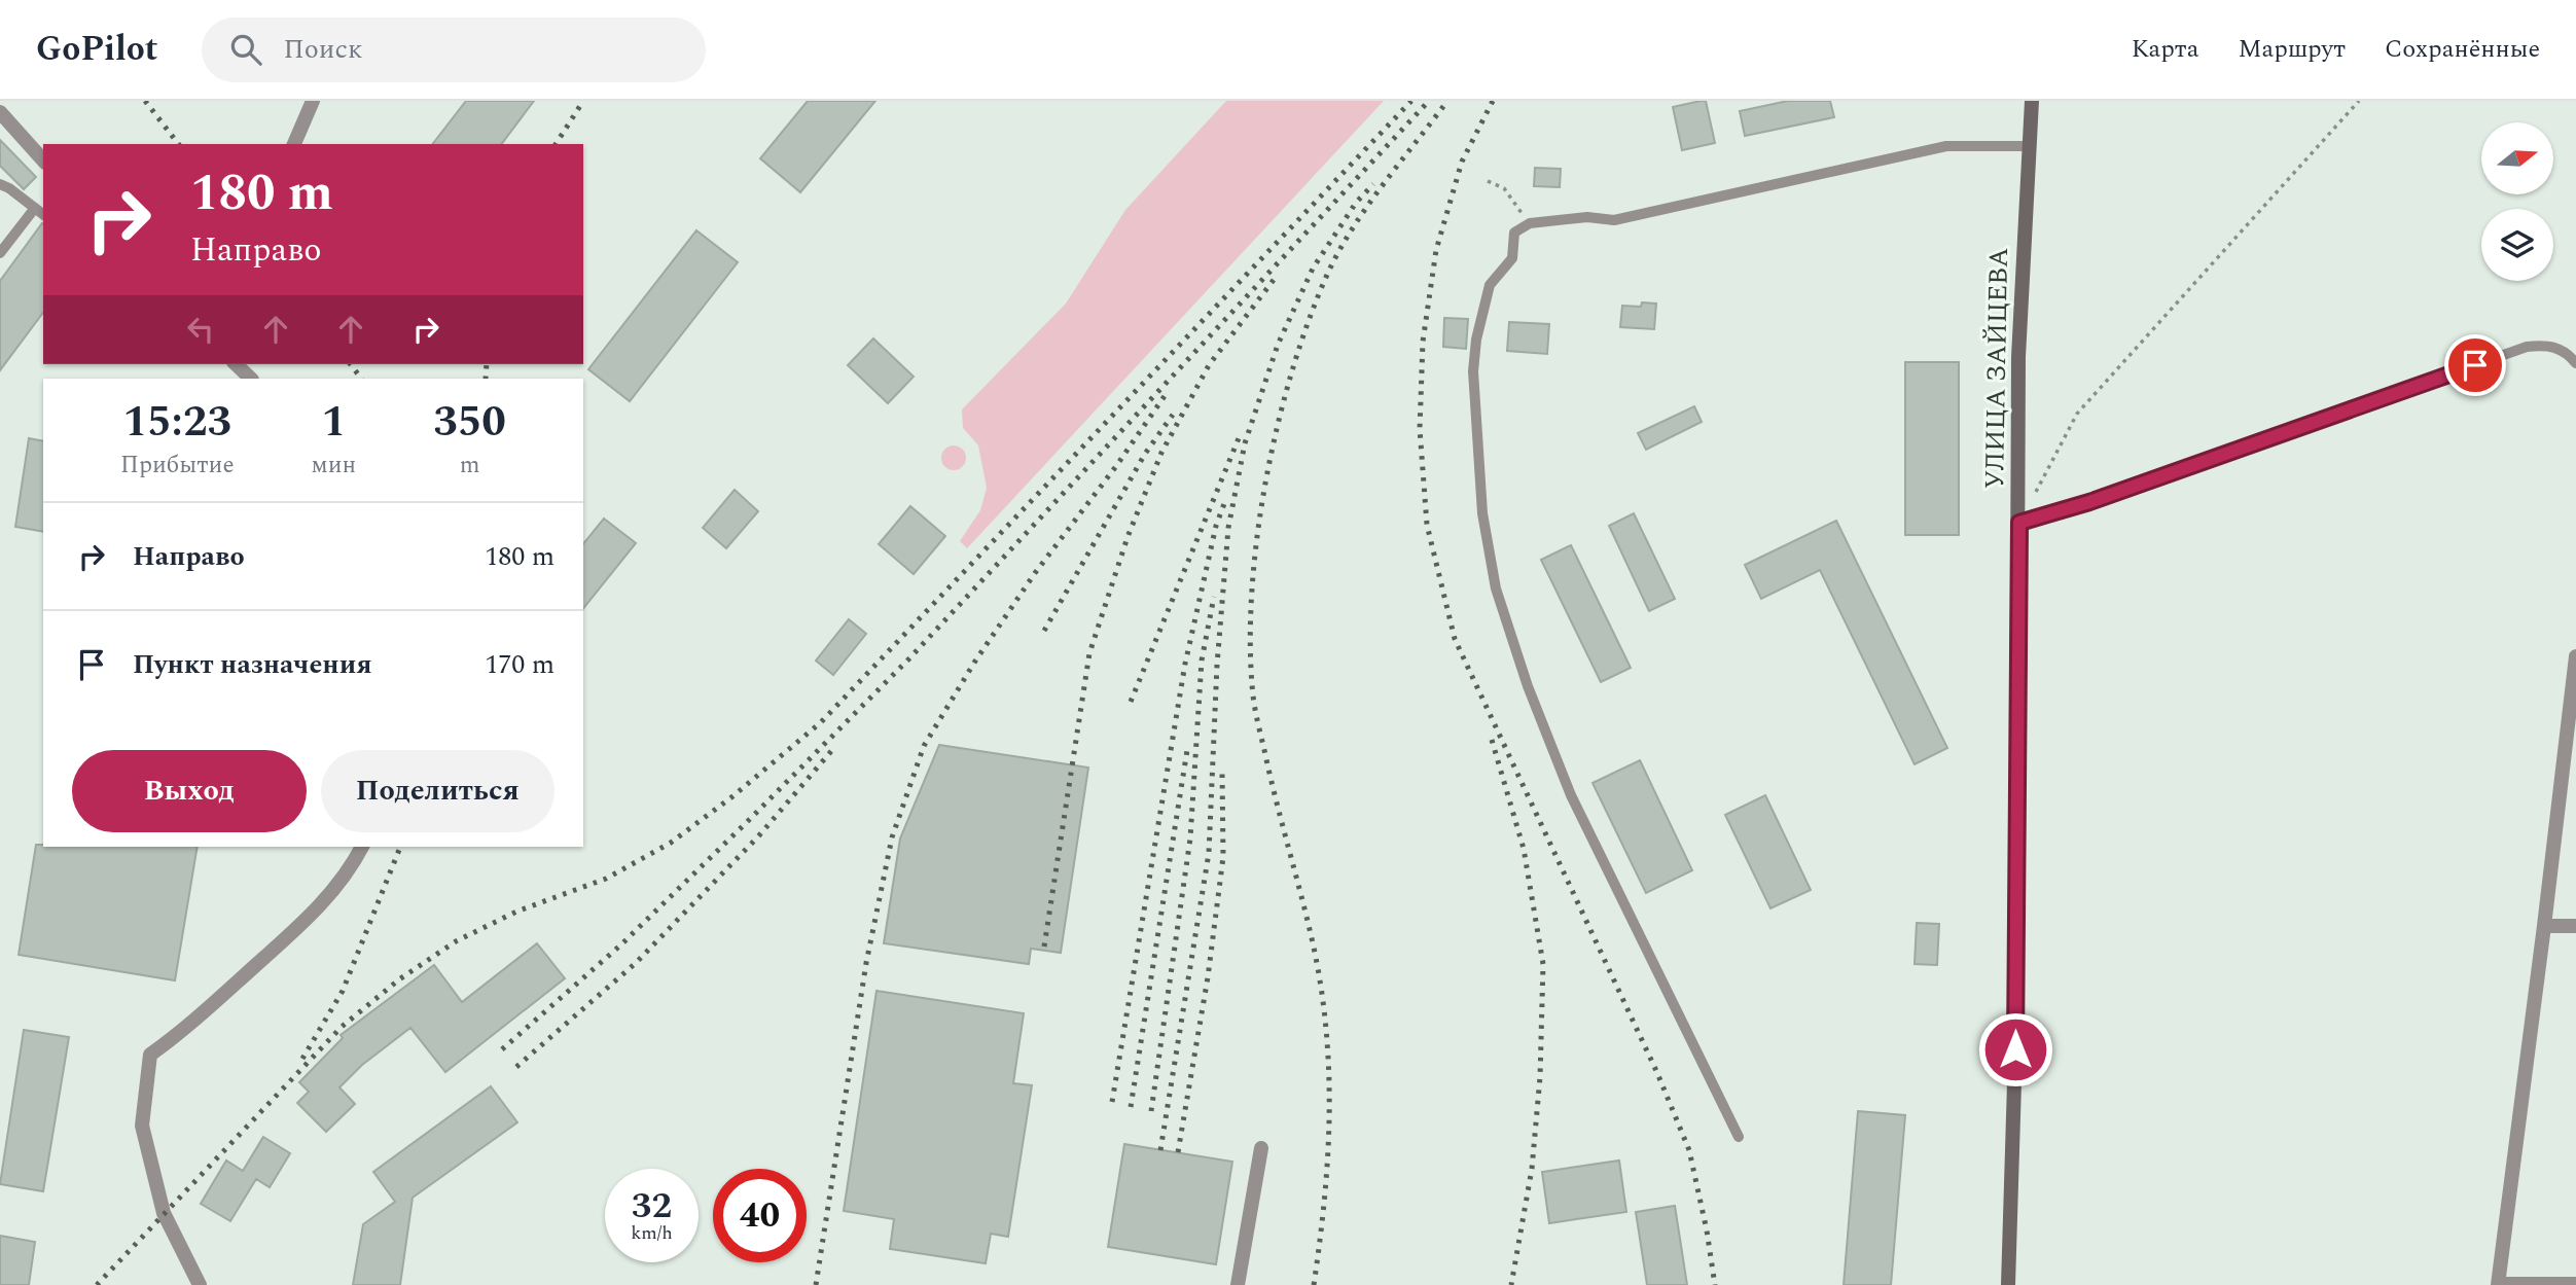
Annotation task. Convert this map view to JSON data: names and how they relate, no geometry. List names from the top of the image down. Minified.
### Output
{"streets":{"street":["УЛИЦА ЗАЙЦЕВА"]},"north":"right","page":{"header":"GoPilot","search":"Поиск","nav":["Карта","Маршрут","Сохранённые"],"turn":["180 m","Направо"],"eta":["15:23","Прибытие","1","мин","350","m"],"list":[{"name":"Направо","value":"180 m"},{"name":"Пункт назначения","value":"170 m"}],"buttons":["Выход","Поделиться"],"speed":"32 km/h","limit":"40"}}
